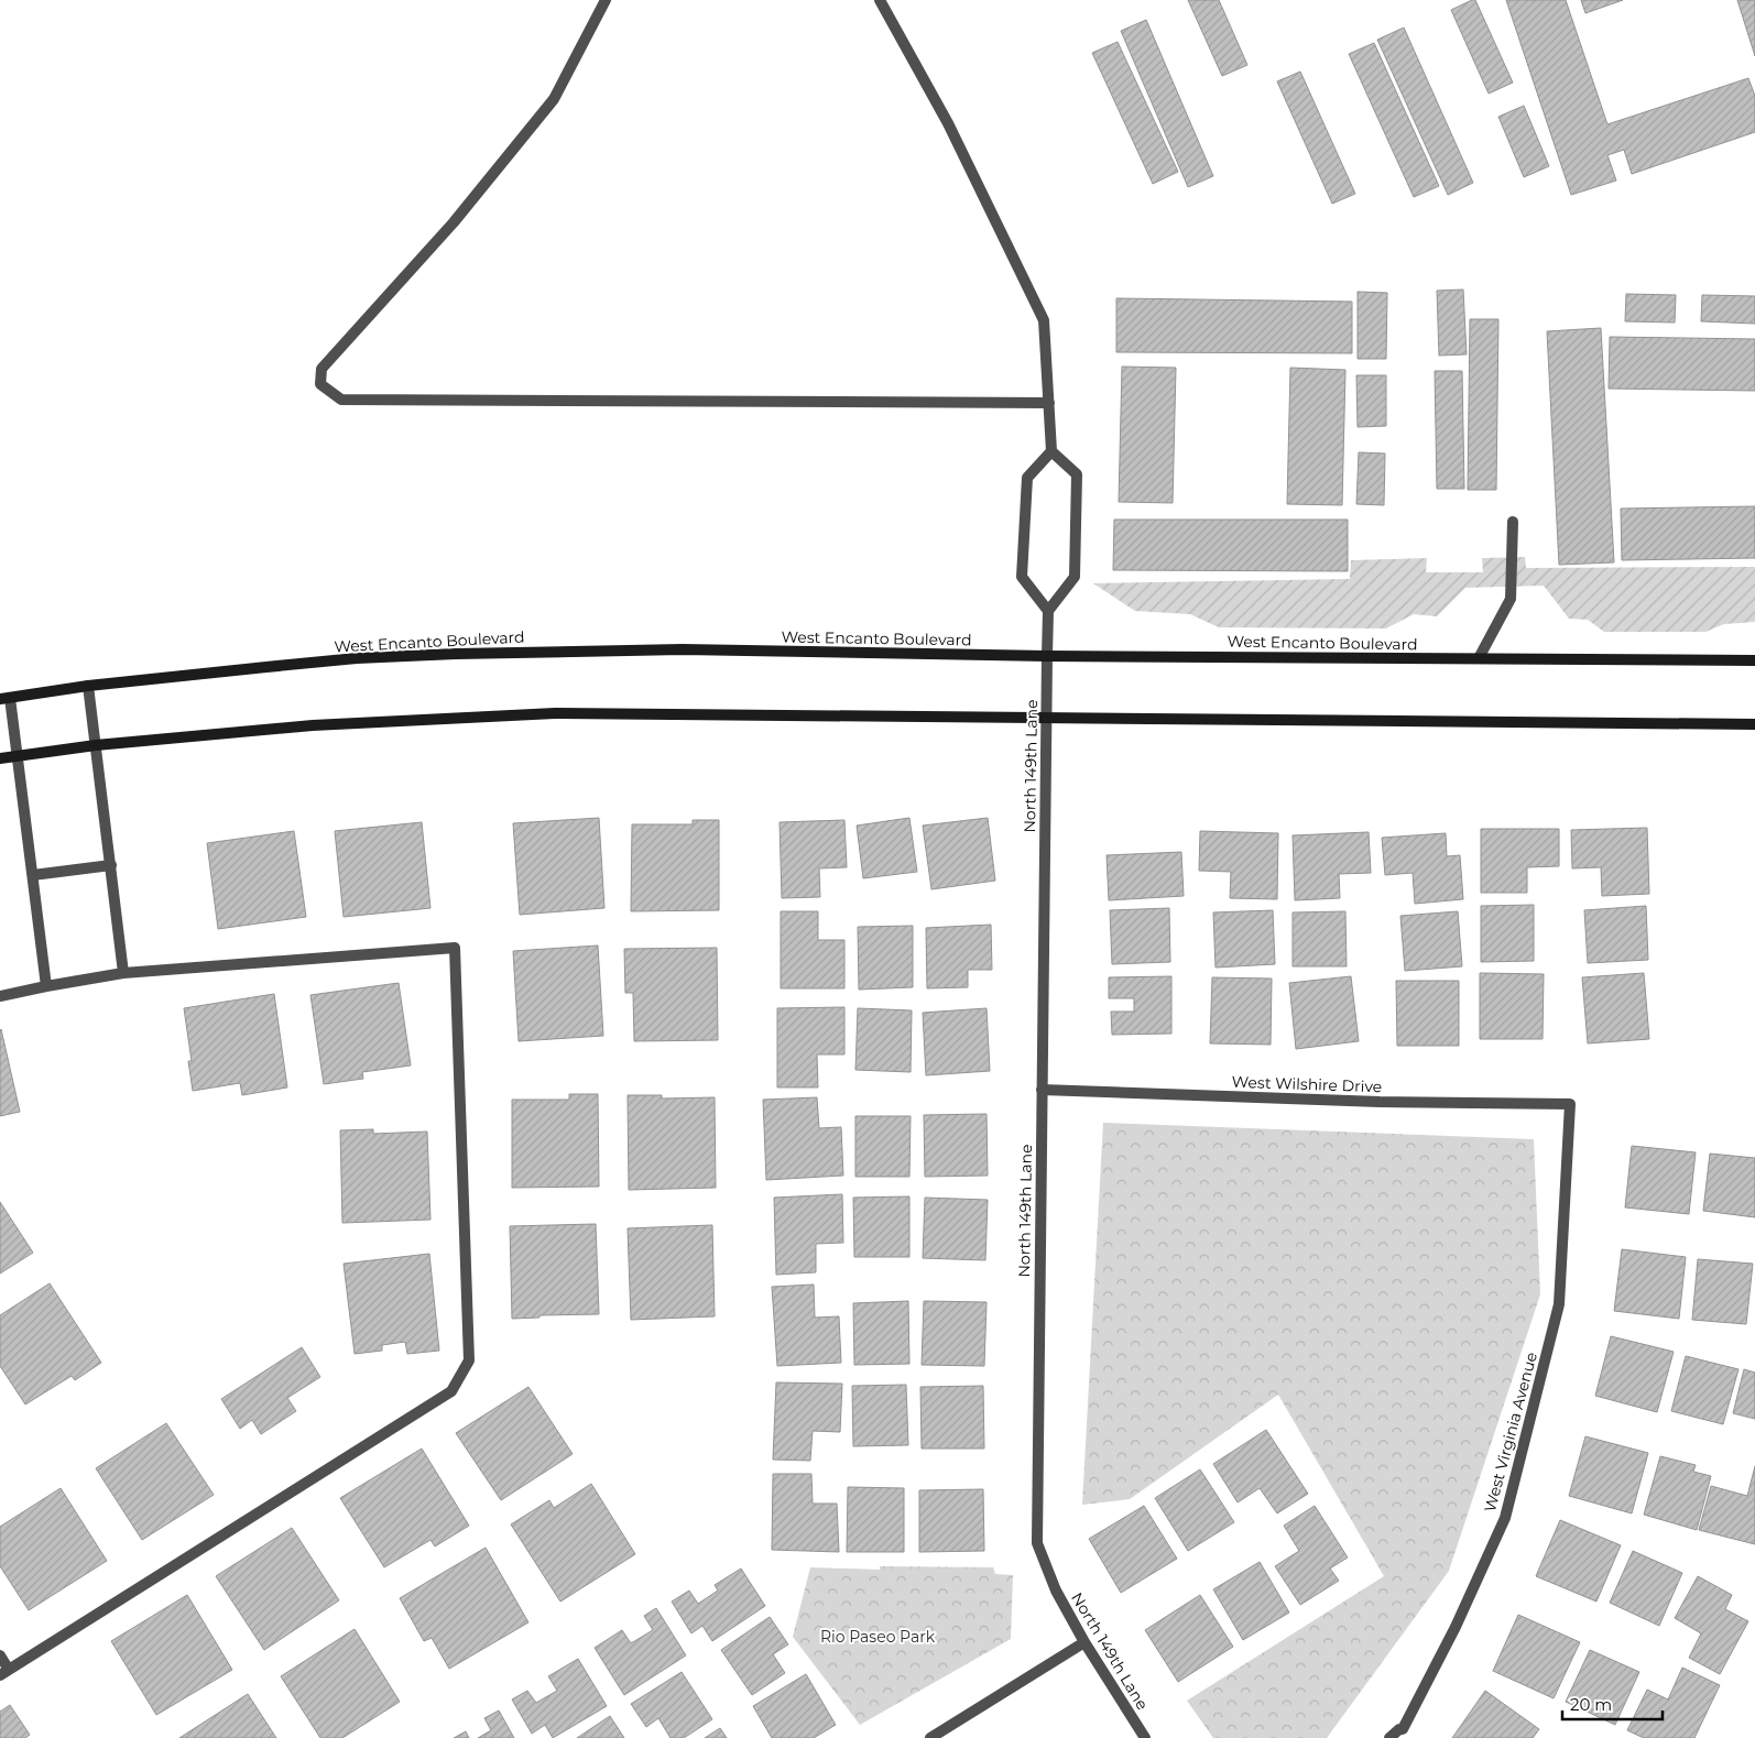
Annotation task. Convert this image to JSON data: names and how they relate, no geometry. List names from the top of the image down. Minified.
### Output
{"streets":{"main road":["West Encanto Boulevard"],"street":["North 149th Lane","West Wilshire Drive","West Virginia Avenue"]},"crossings":[["West Encanto Boulevard","North 149th Lane"],["North 149th Lane","West Wilshire Drive"],["West Wilshire Drive","West Virginia Avenue"]],"parks":["Rio Paseo Park"],"scale_bar":"20 m"}
